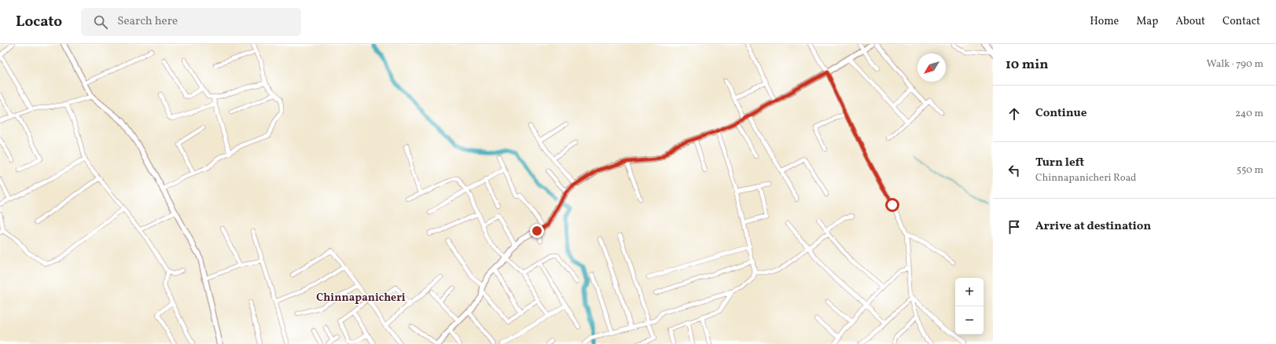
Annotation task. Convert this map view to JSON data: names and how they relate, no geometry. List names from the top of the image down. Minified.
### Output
{"districts":["Chinnapanicheri"],"north":"bottom left","page":{"header":"Locato","search":"Search here","nav":["Home","Map","About","Contact"],"heading":["10 min","Walk · 790 m"],"list":[["Continue","240 m"],["Turn left","Chinnapanicheri Road","550 m"],"Arrive at destination"],"map_buttons":["+","−"]}}
